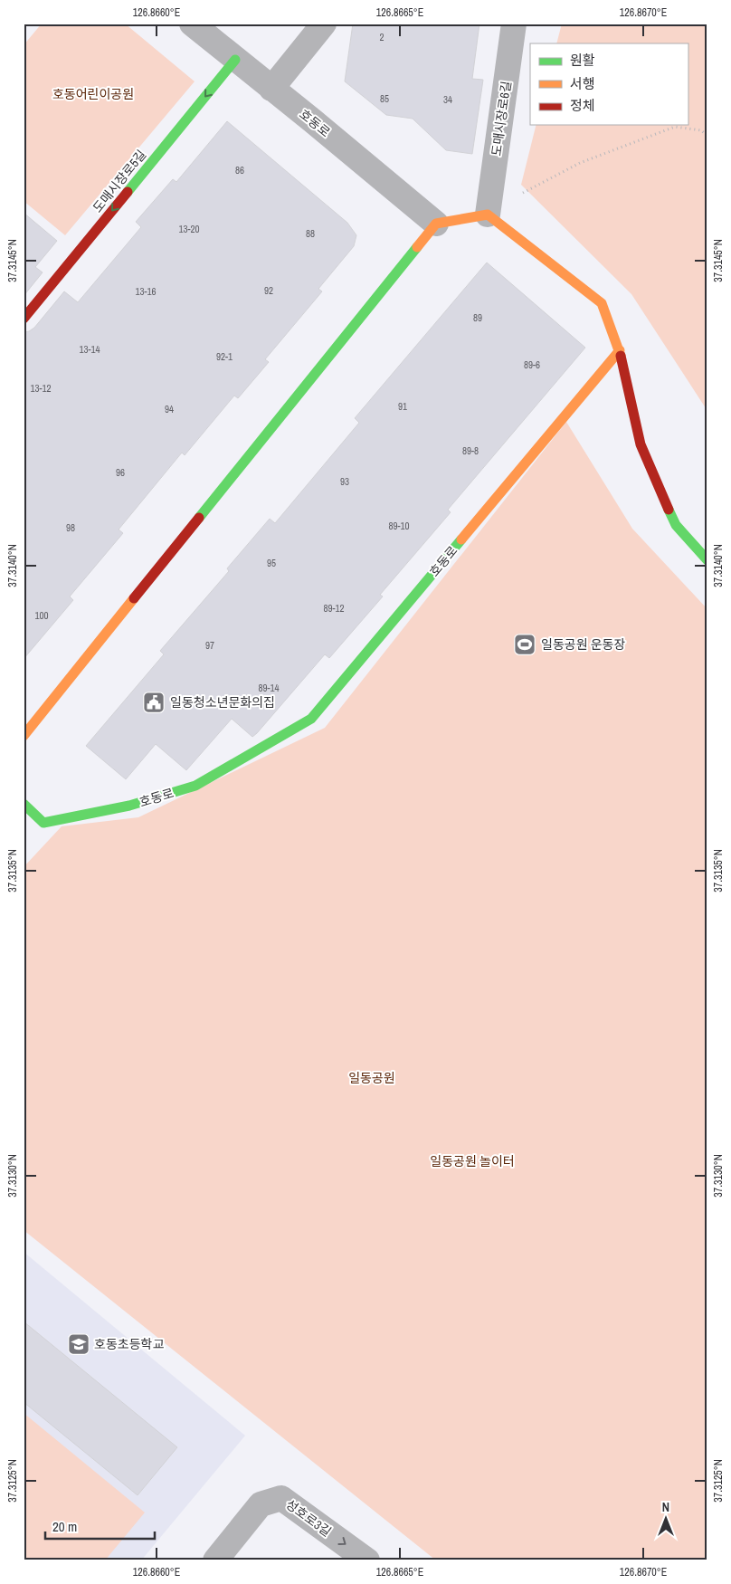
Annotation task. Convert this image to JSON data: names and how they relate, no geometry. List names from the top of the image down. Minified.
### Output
{"streets":{"street":["도매시장로6길","호동로","도매시장로5길","성호로3길"]},"crossings":[["호동로","도매시장로5길"]],"one_way":["도매시장로5길"],"parks":["호동어린이공원","일동공원","일동공원 놀이터"],"places":{"sports":["일동공원 운동장"],"public building":["일동청소년문화의집"],"school or university":["호동초등학교"]},"house_numbers":["2","85","34","86","13-20","88","92","13-16","89","13-14","92-1","89-6","13-12","91","94","89-8","96","93","89-10","98","95","89-12","100","97","89-14"],"legend":["원활","서행","정체"],"scale_bar":"20 m","north":"top","coordinates":["126.8660°E","126.8665°E","126.8670°E","37.3145°N","37.3140°N","37.3135°N","37.3130°N","37.3125°N"]}
